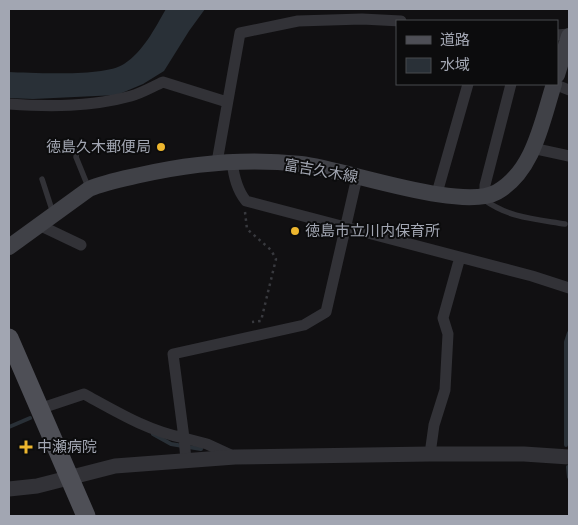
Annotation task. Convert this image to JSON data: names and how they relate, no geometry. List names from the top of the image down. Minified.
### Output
{"streets":{"main road":["富吉久木線"]},"places":{"other":["徳島久木郵便局","徳島市立川内保育所"],"health":["中瀬病院"]},"legend":["道路","水域"]}
